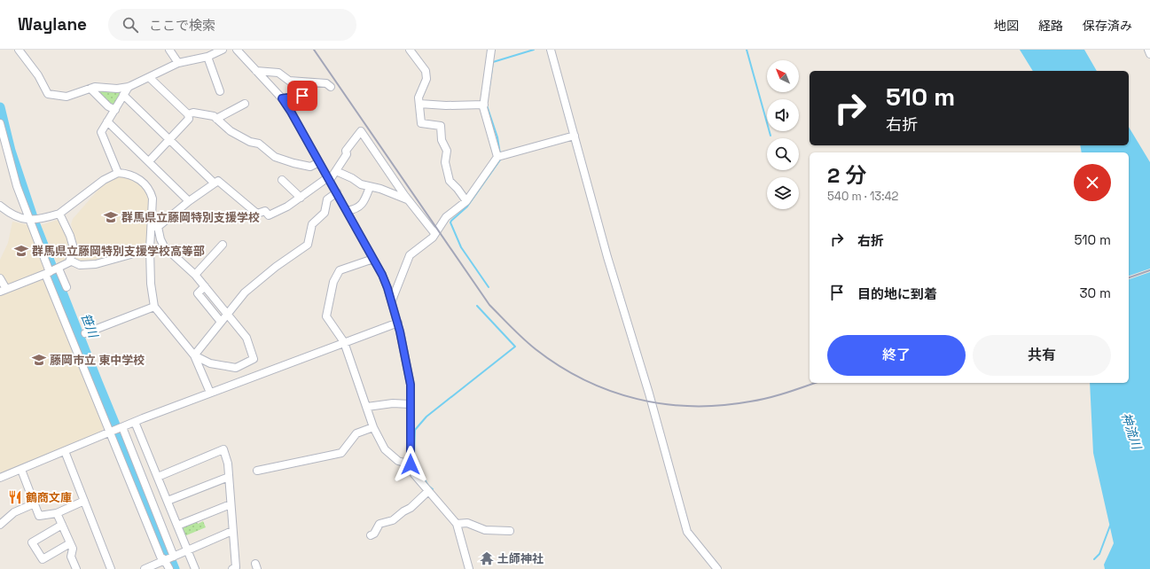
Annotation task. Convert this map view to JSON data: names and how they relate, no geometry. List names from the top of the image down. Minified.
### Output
{"water":["笹川","神流川"],"places":{"school or university":["群馬県立藤岡特別支援学校","群馬県立藤岡特別支援学校高等部","藤岡市立 東中学校"],"restaurant":["鶴商文庫"],"temple":["土師神社"]},"north":"top left","page":{"header":"Waylane","search":"ここで検索","nav":["地図","経路","保存済み"],"turn":["510 m","右折"],"heading":["2 分","540 m · 13:42"],"list":[{"name":"右折","value":"510 m"},{"name":"目的地に到着","value":"30 m"}],"buttons":["終了","共有"]}}
